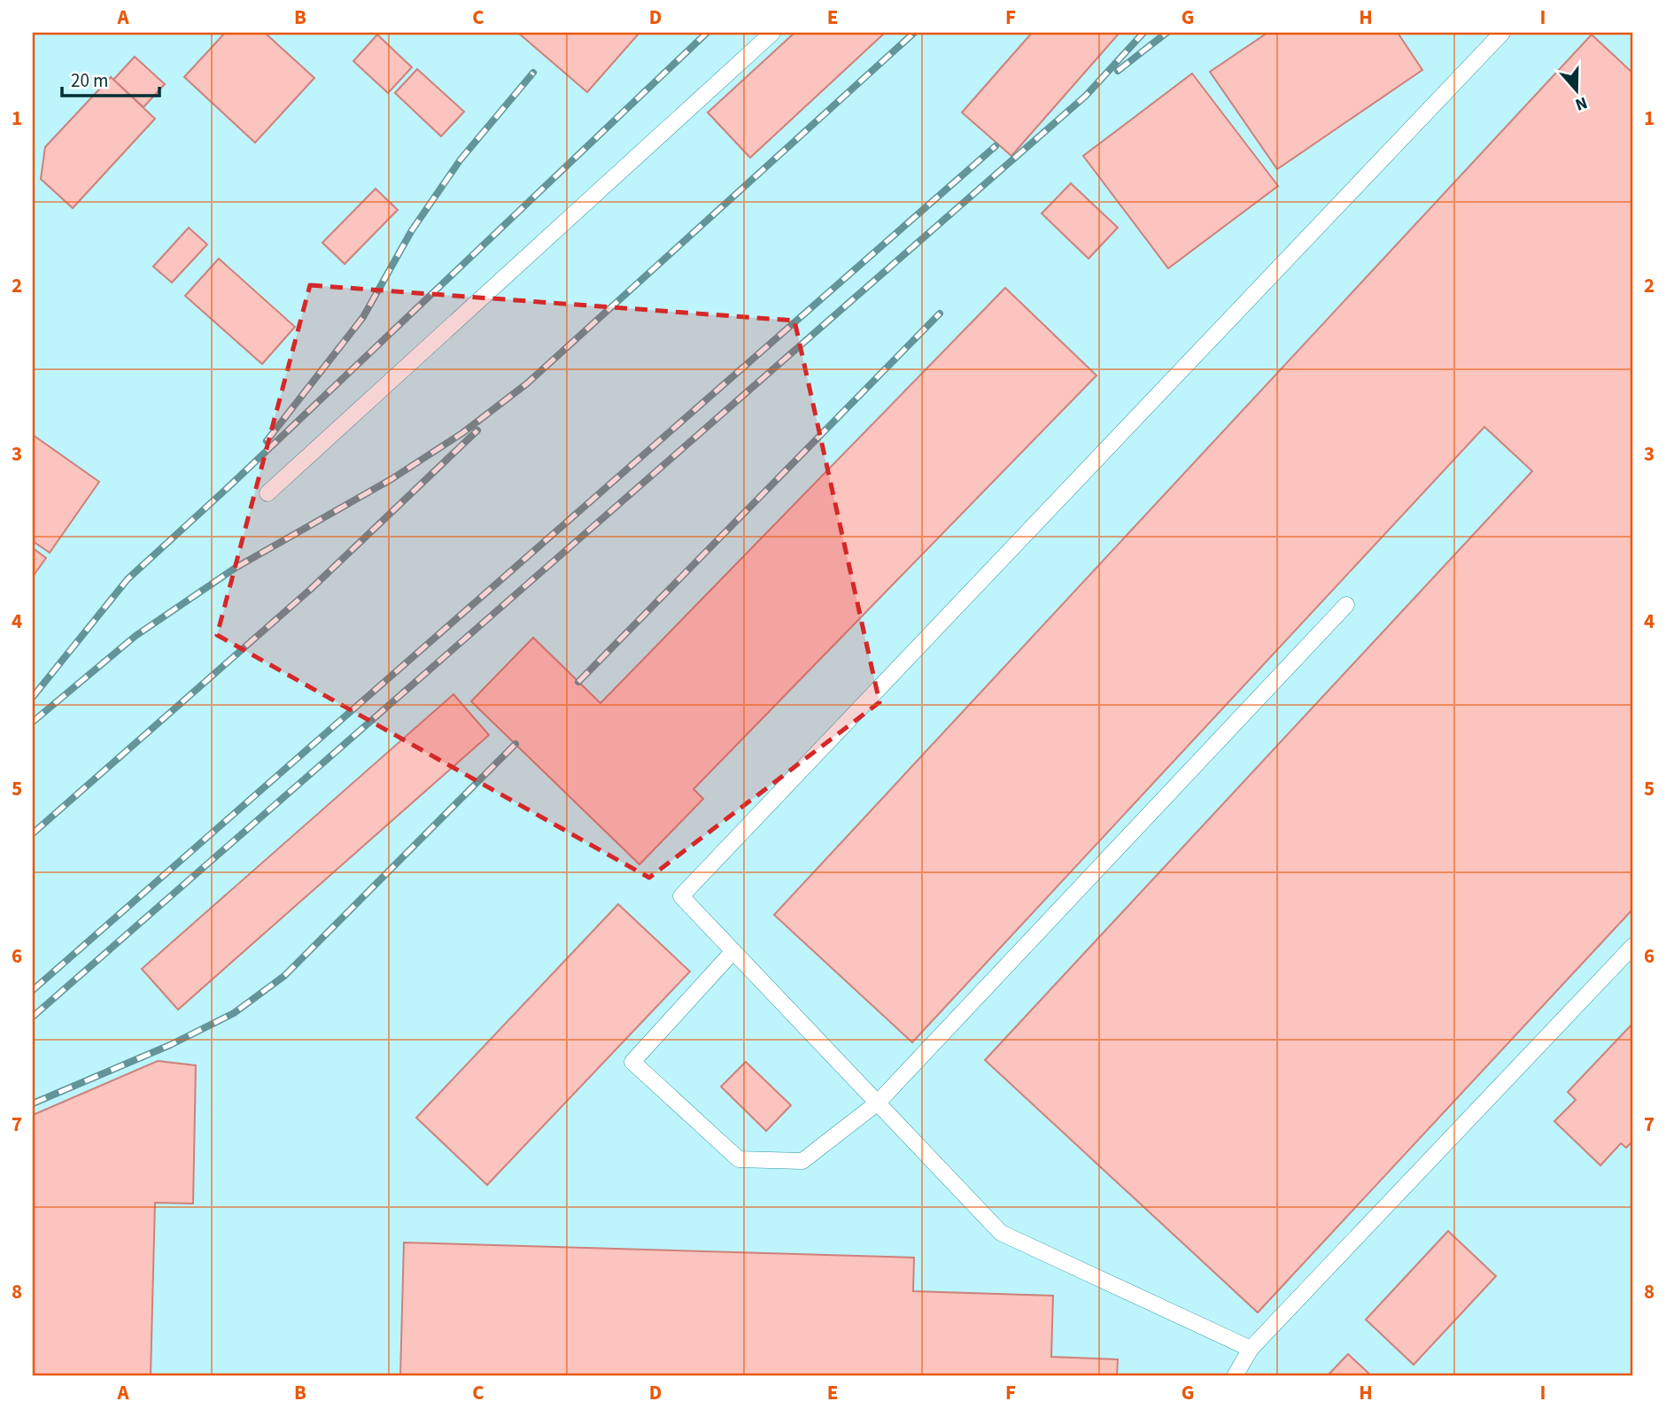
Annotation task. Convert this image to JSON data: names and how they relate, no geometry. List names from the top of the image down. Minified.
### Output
{"scale_bar":"20 m","north":"bottom","grid":{"columns":["A","B","C","D","E","F","G","H","I"],"rows":["1","2","3","4","5","6","7","8"]}}
